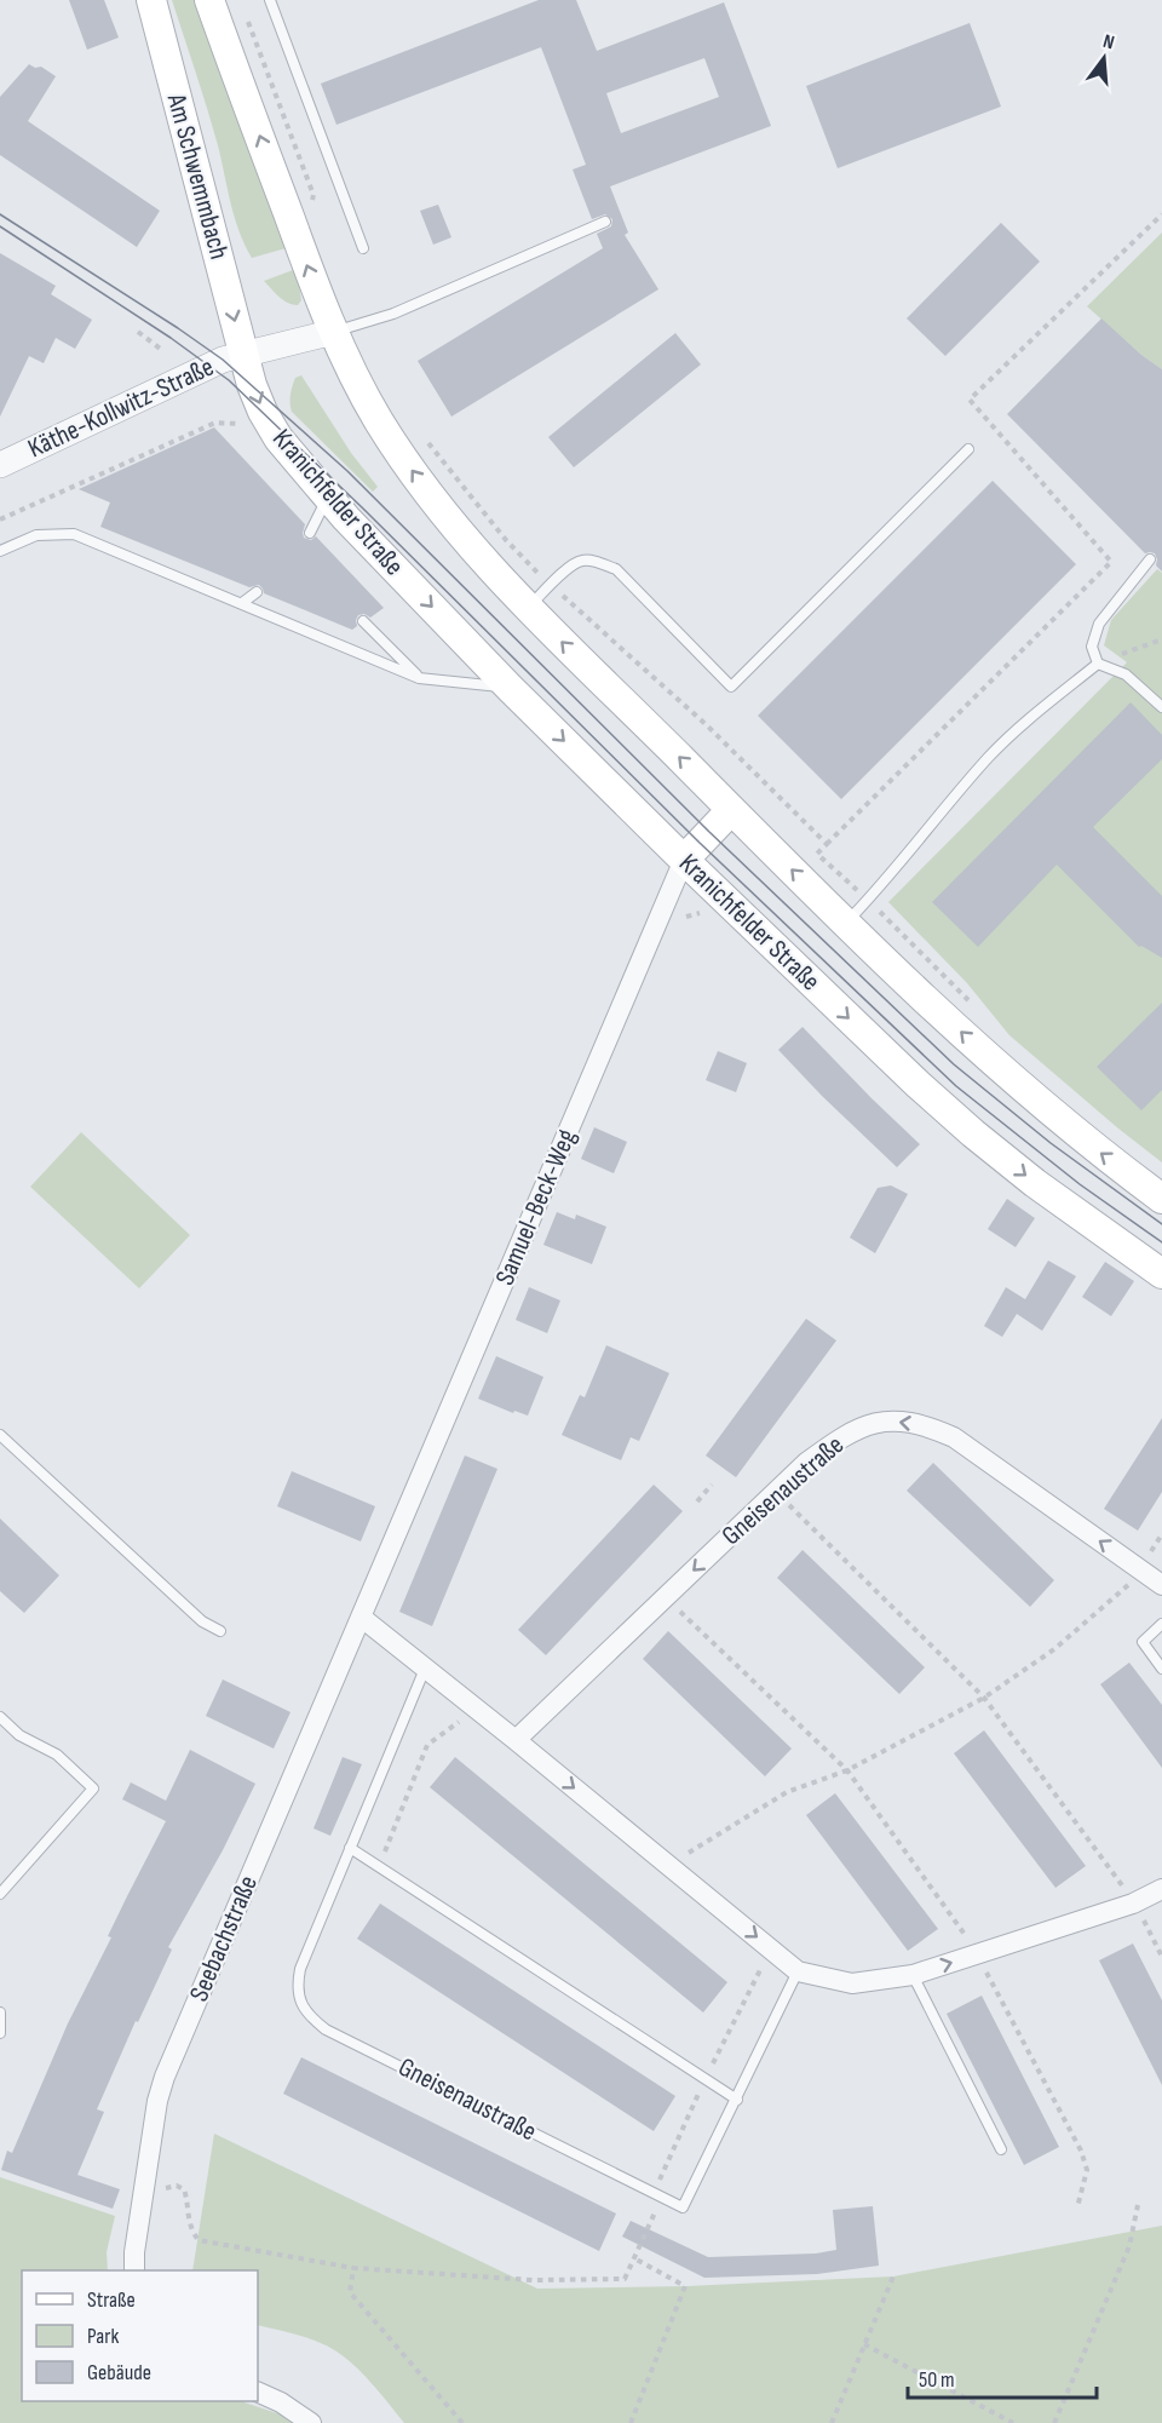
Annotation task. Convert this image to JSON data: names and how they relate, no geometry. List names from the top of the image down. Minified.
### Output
{"streets":{"main road":["Am Schwemmbach","Kranichfelder Straße","Samuel-Beck-Weg"],"street":["Käthe-Kollwitz-Straße","Gneisenaustraße","Seebachstraße"]},"crossings":[["Am Schwemmbach","Käthe-Kollwitz-Straße"],["Am Schwemmbach","Kranichfelder Straße"],["Käthe-Kollwitz-Straße","Kranichfelder Straße"],["Kranichfelder Straße","Samuel-Beck-Weg"],["Samuel-Beck-Weg","Seebachstraße"]],"legend":["Straße","Park","Gebäude"],"scale_bar":"50 m","north":"top"}
